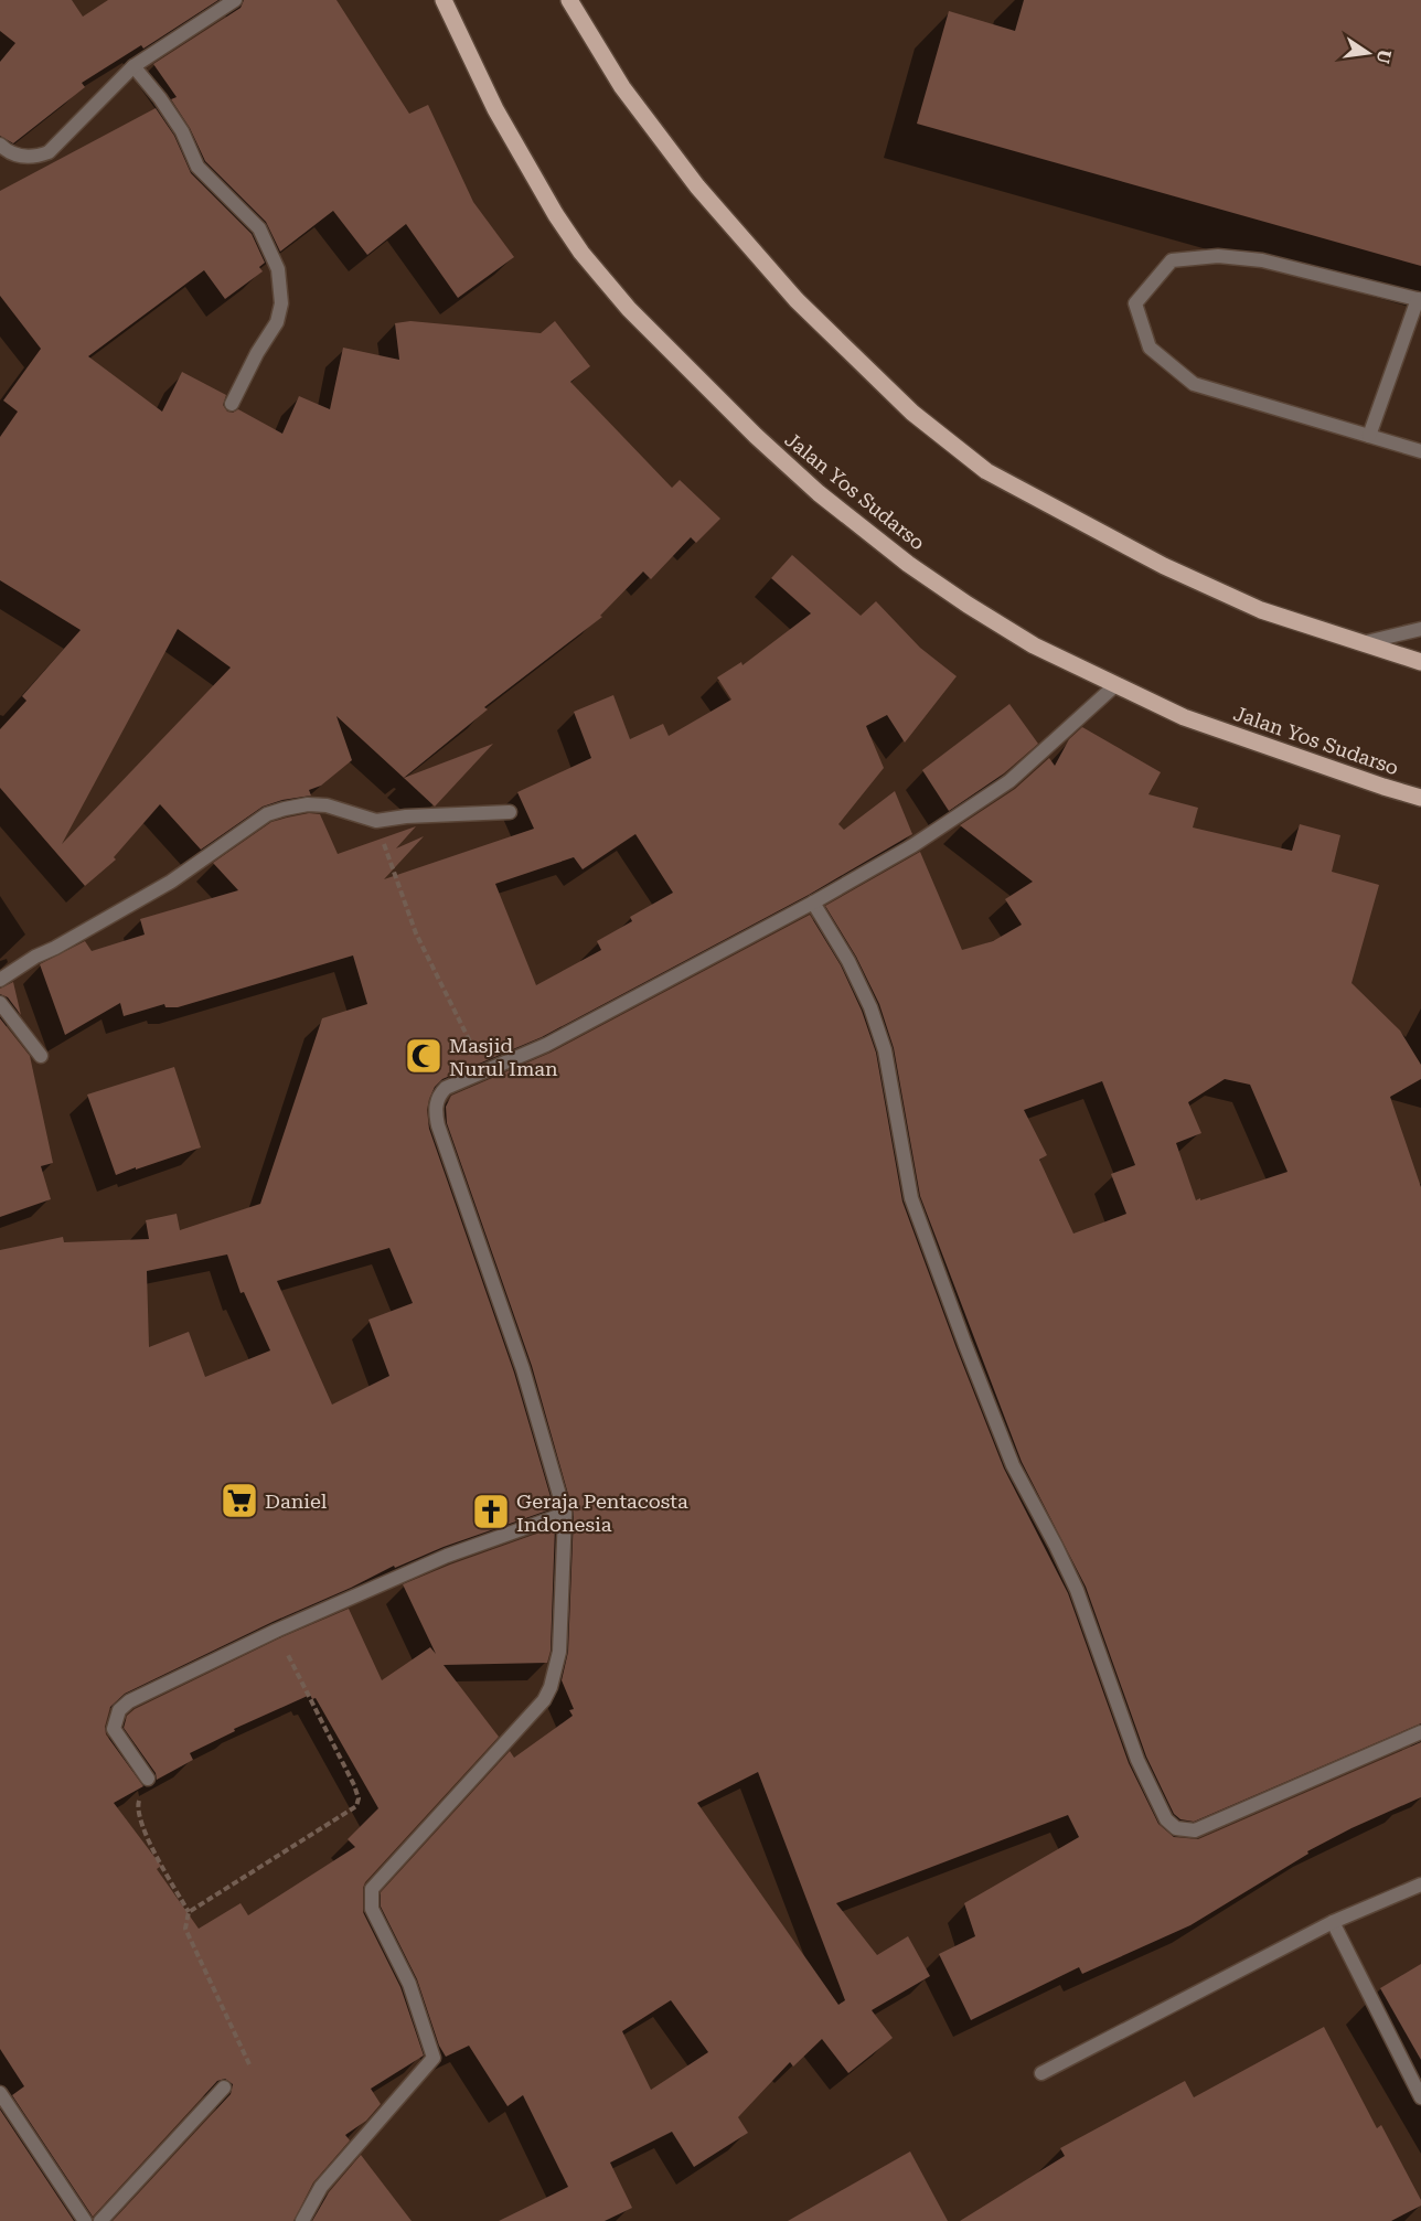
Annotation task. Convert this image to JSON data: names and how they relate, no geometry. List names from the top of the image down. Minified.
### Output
{"streets":{"main road":["Jalan Yos Sudarso"]},"places":{"mosque":["Masjid Nurul Iman"],"supermarket":["Daniel"],"church":["Geraja Pentacosta Indonesia"]},"north":"right"}
